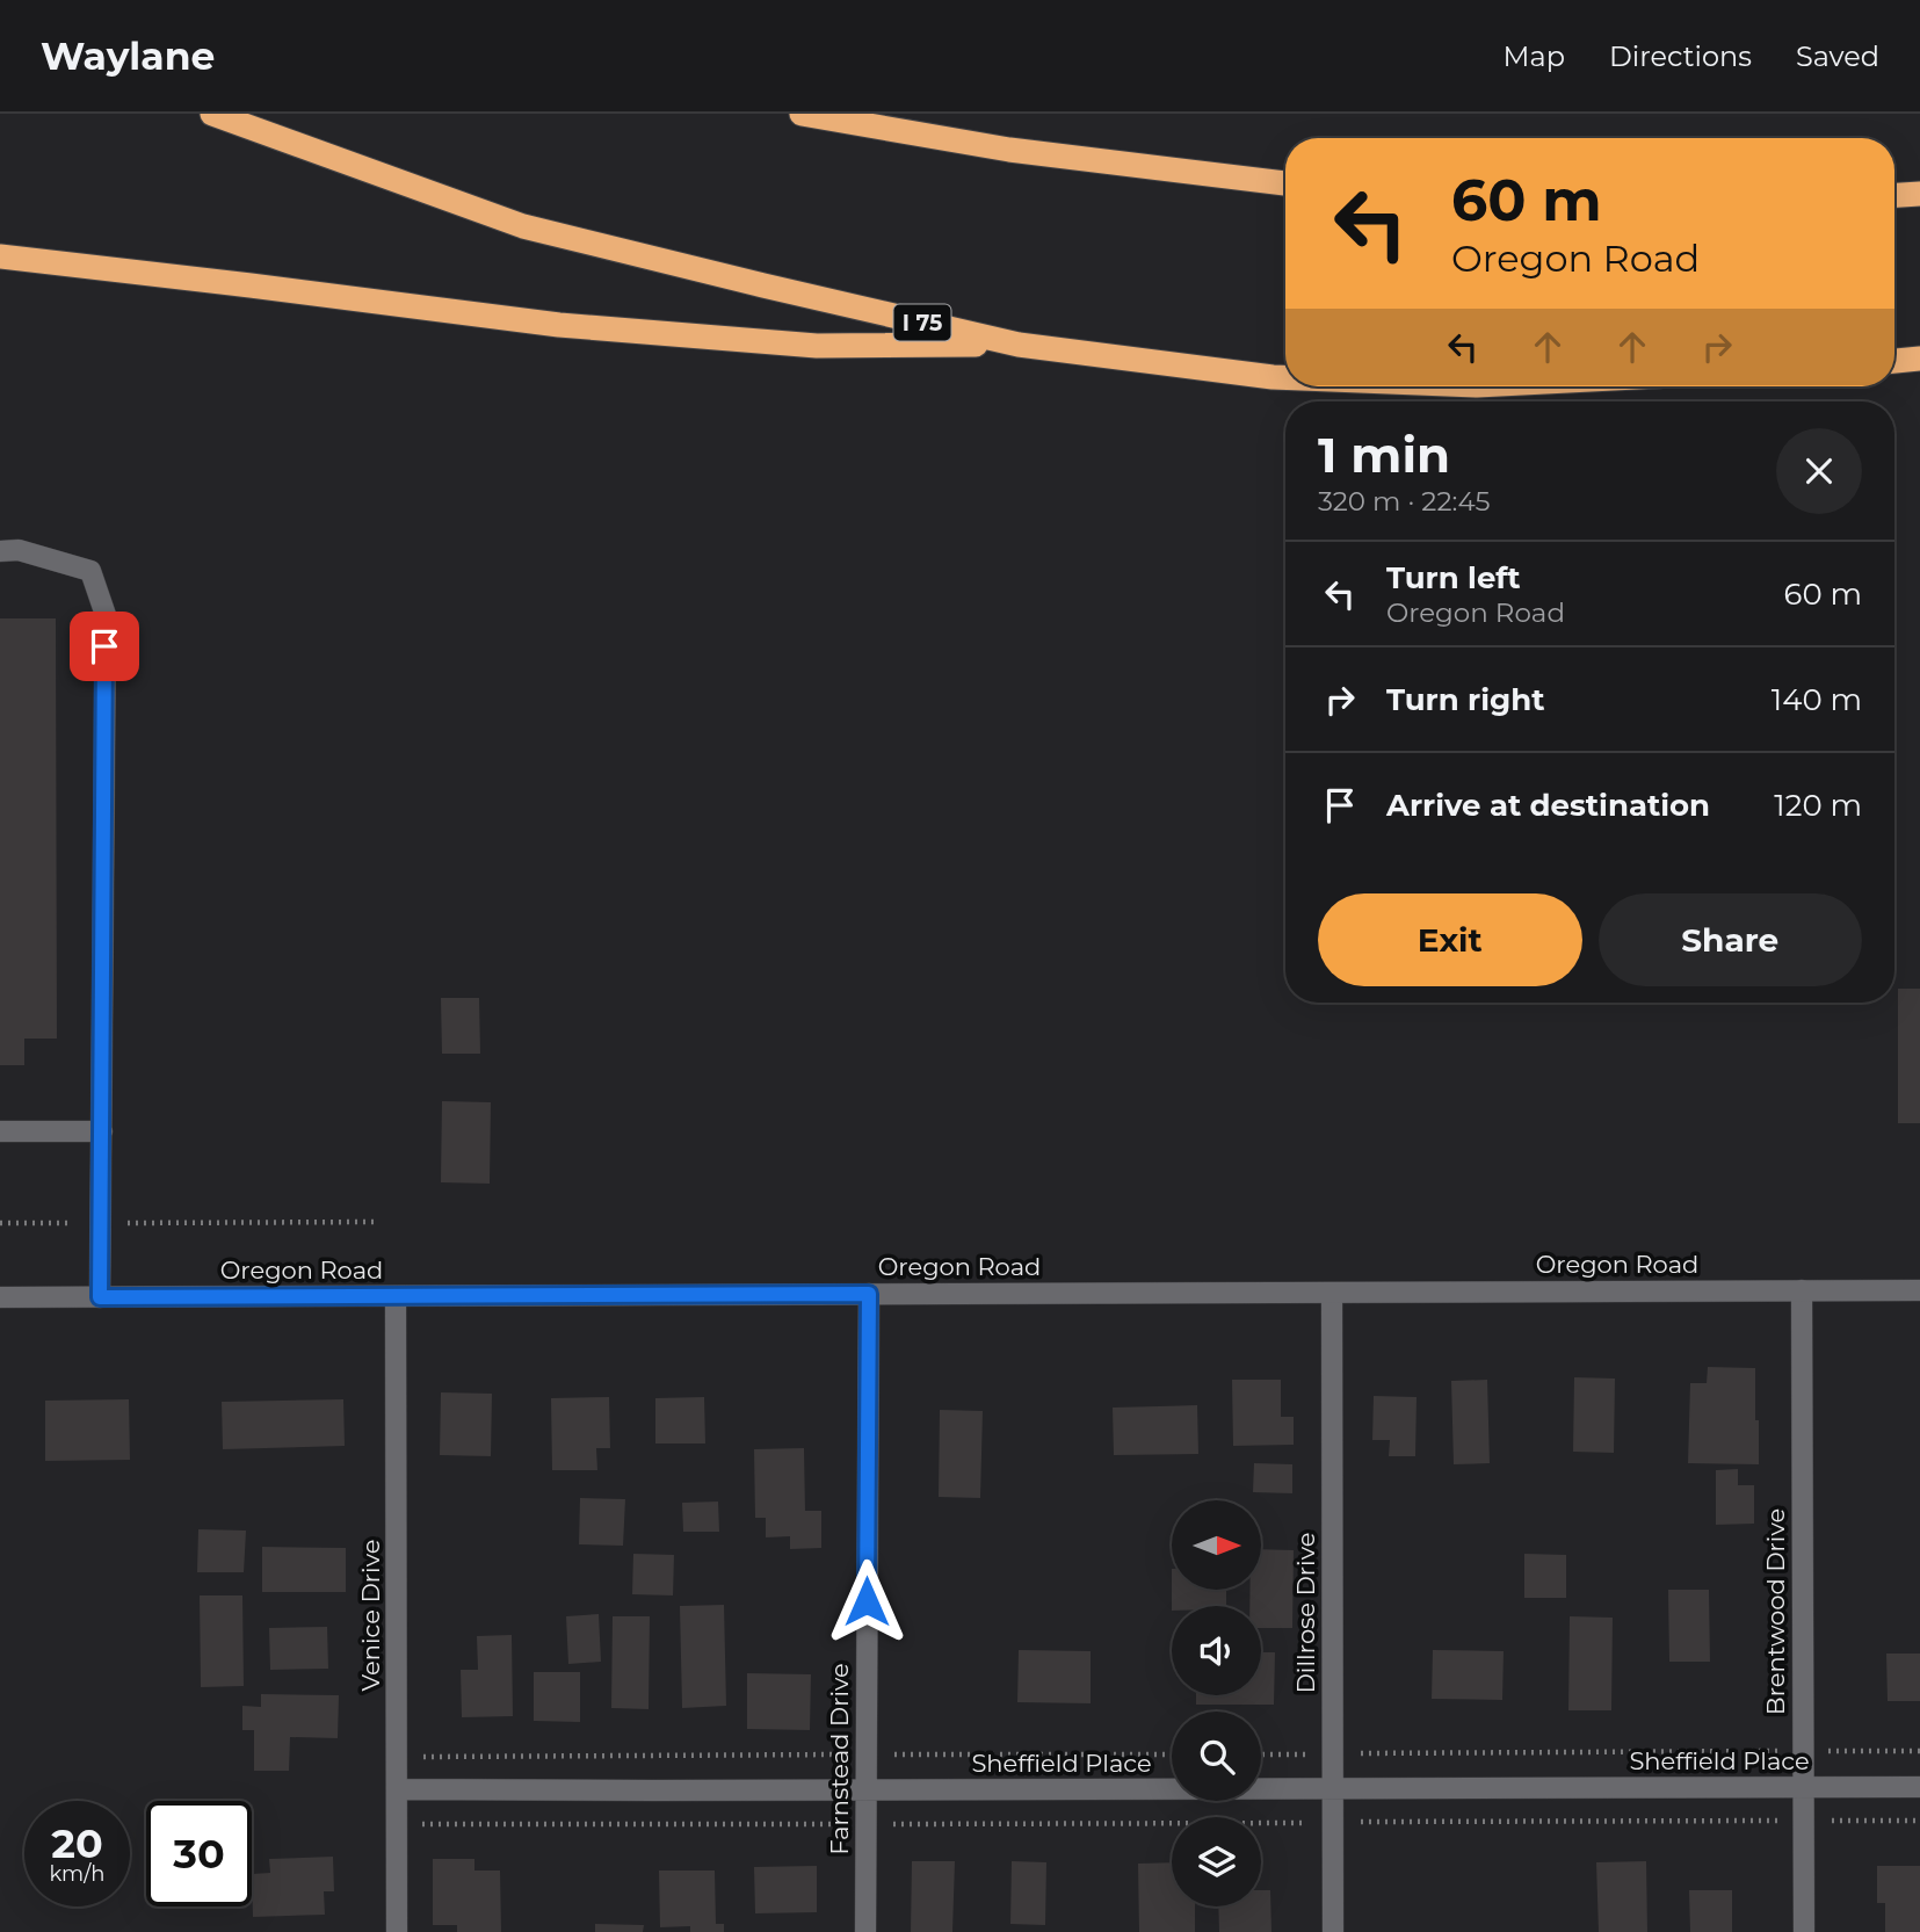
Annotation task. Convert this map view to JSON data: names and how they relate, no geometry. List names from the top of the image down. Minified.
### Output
{"streets":{"highway":["I 75"],"street":["Oregon Road","Brentwood Drive","Dillrose Drive","Venice Drive","Farnstead Drive","Sheffield Place"]},"crossings":[["Oregon Road","Brentwood Drive"],["Oregon Road","Dillrose Drive"],["Oregon Road","Venice Drive"],["Oregon Road","Farnstead Drive"],["Brentwood Drive","Sheffield Place"],["Dillrose Drive","Sheffield Place"],["Venice Drive","Sheffield Place"],["Farnstead Drive","Sheffield Place"]],"north":"right","page":{"header":"Waylane","nav":["Map","Directions","Saved"],"turn":["60 m","Oregon Road"],"heading":["1 min","320 m · 22:45"],"list":[{"name":"Turn left","note":"Oregon Road","value":"60 m"},{"name":"Turn right","value":"140 m"},{"name":"Arrive at destination","value":"120 m"}],"buttons":["Exit","Share"],"speed":"20 km/h","limit":"30"}}
